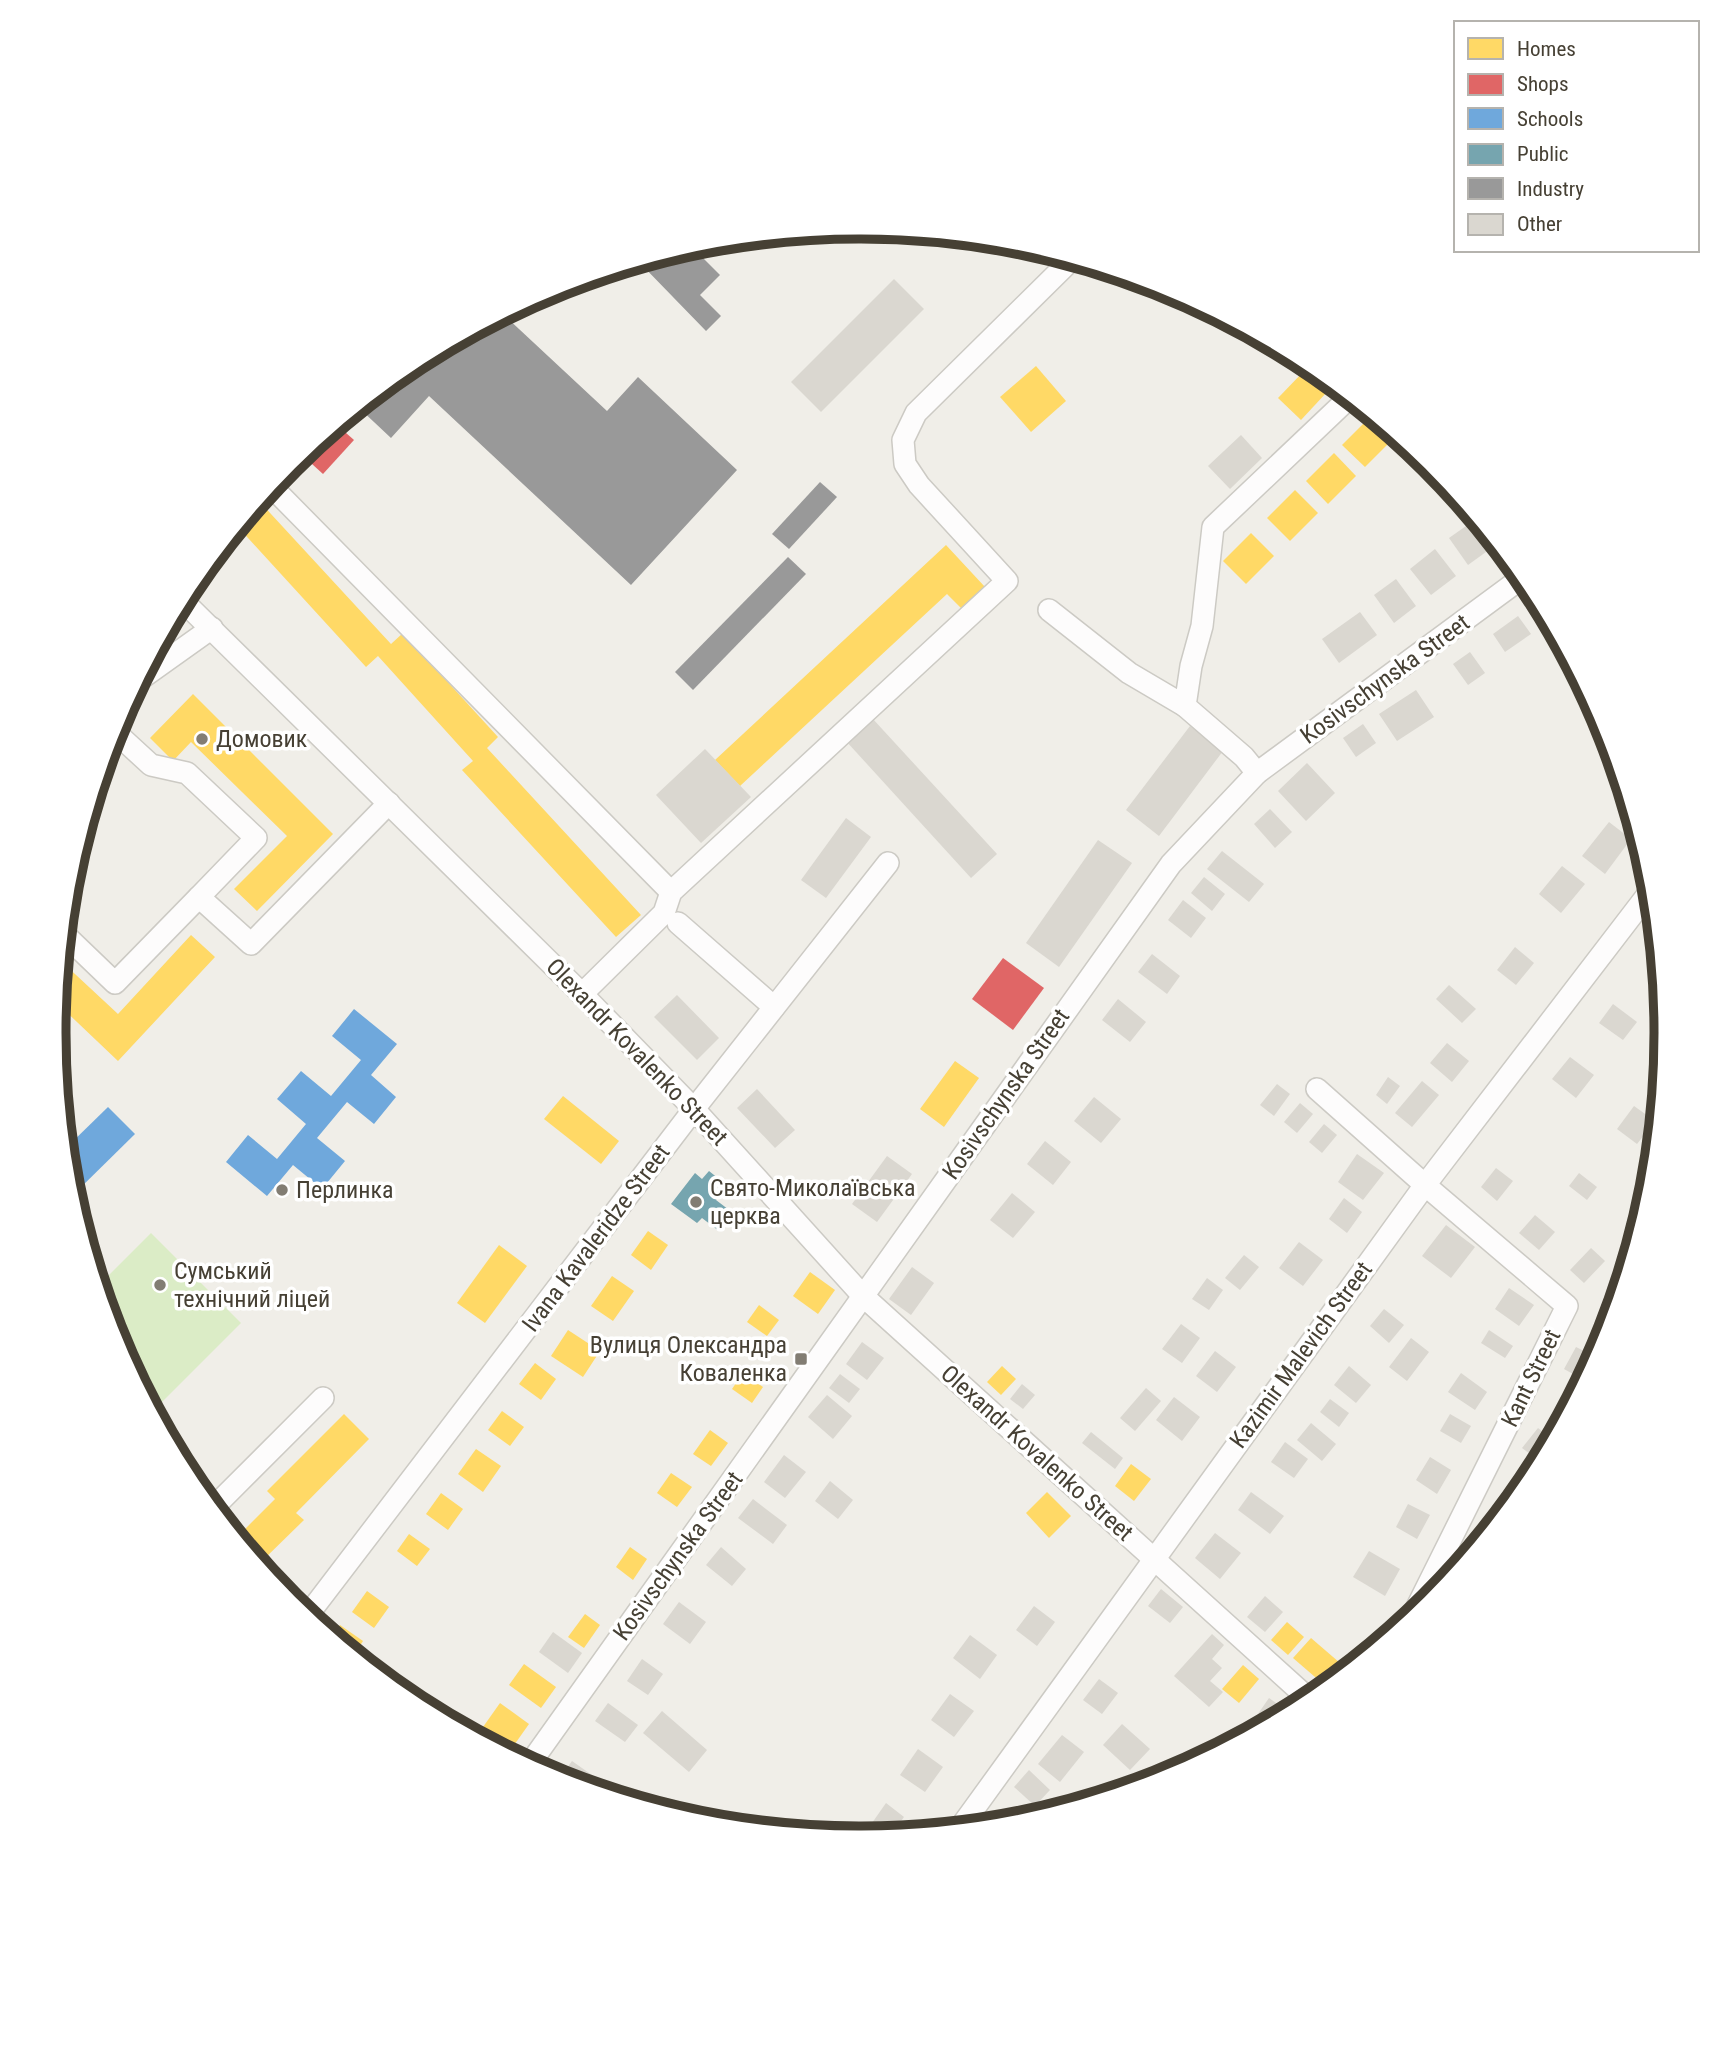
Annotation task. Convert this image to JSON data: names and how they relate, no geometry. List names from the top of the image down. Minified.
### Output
{"streets":{"street":["Kosivschynska Street","Olexandr Kovalenko Street","Ivana Kavaleridze Street","Kazimir Malevich Street","Kant Street"]},"crossings":[["Kosivschynska Street","Olexandr Kovalenko Street"],["Olexandr Kovalenko Street","Ivana Kavaleridze Street"],["Olexandr Kovalenko Street","Kazimir Malevich Street"],["Kazimir Malevich Street","Kant Street"]],"places":{"other":["Домовик","Перлинка","Свято-Миколаївська церква","Сумський технічний ліцей"],"transit":["Вулиця Олександра Коваленка"]},"legend":["Homes","Shops","Schools","Public","Industry","Other"]}
